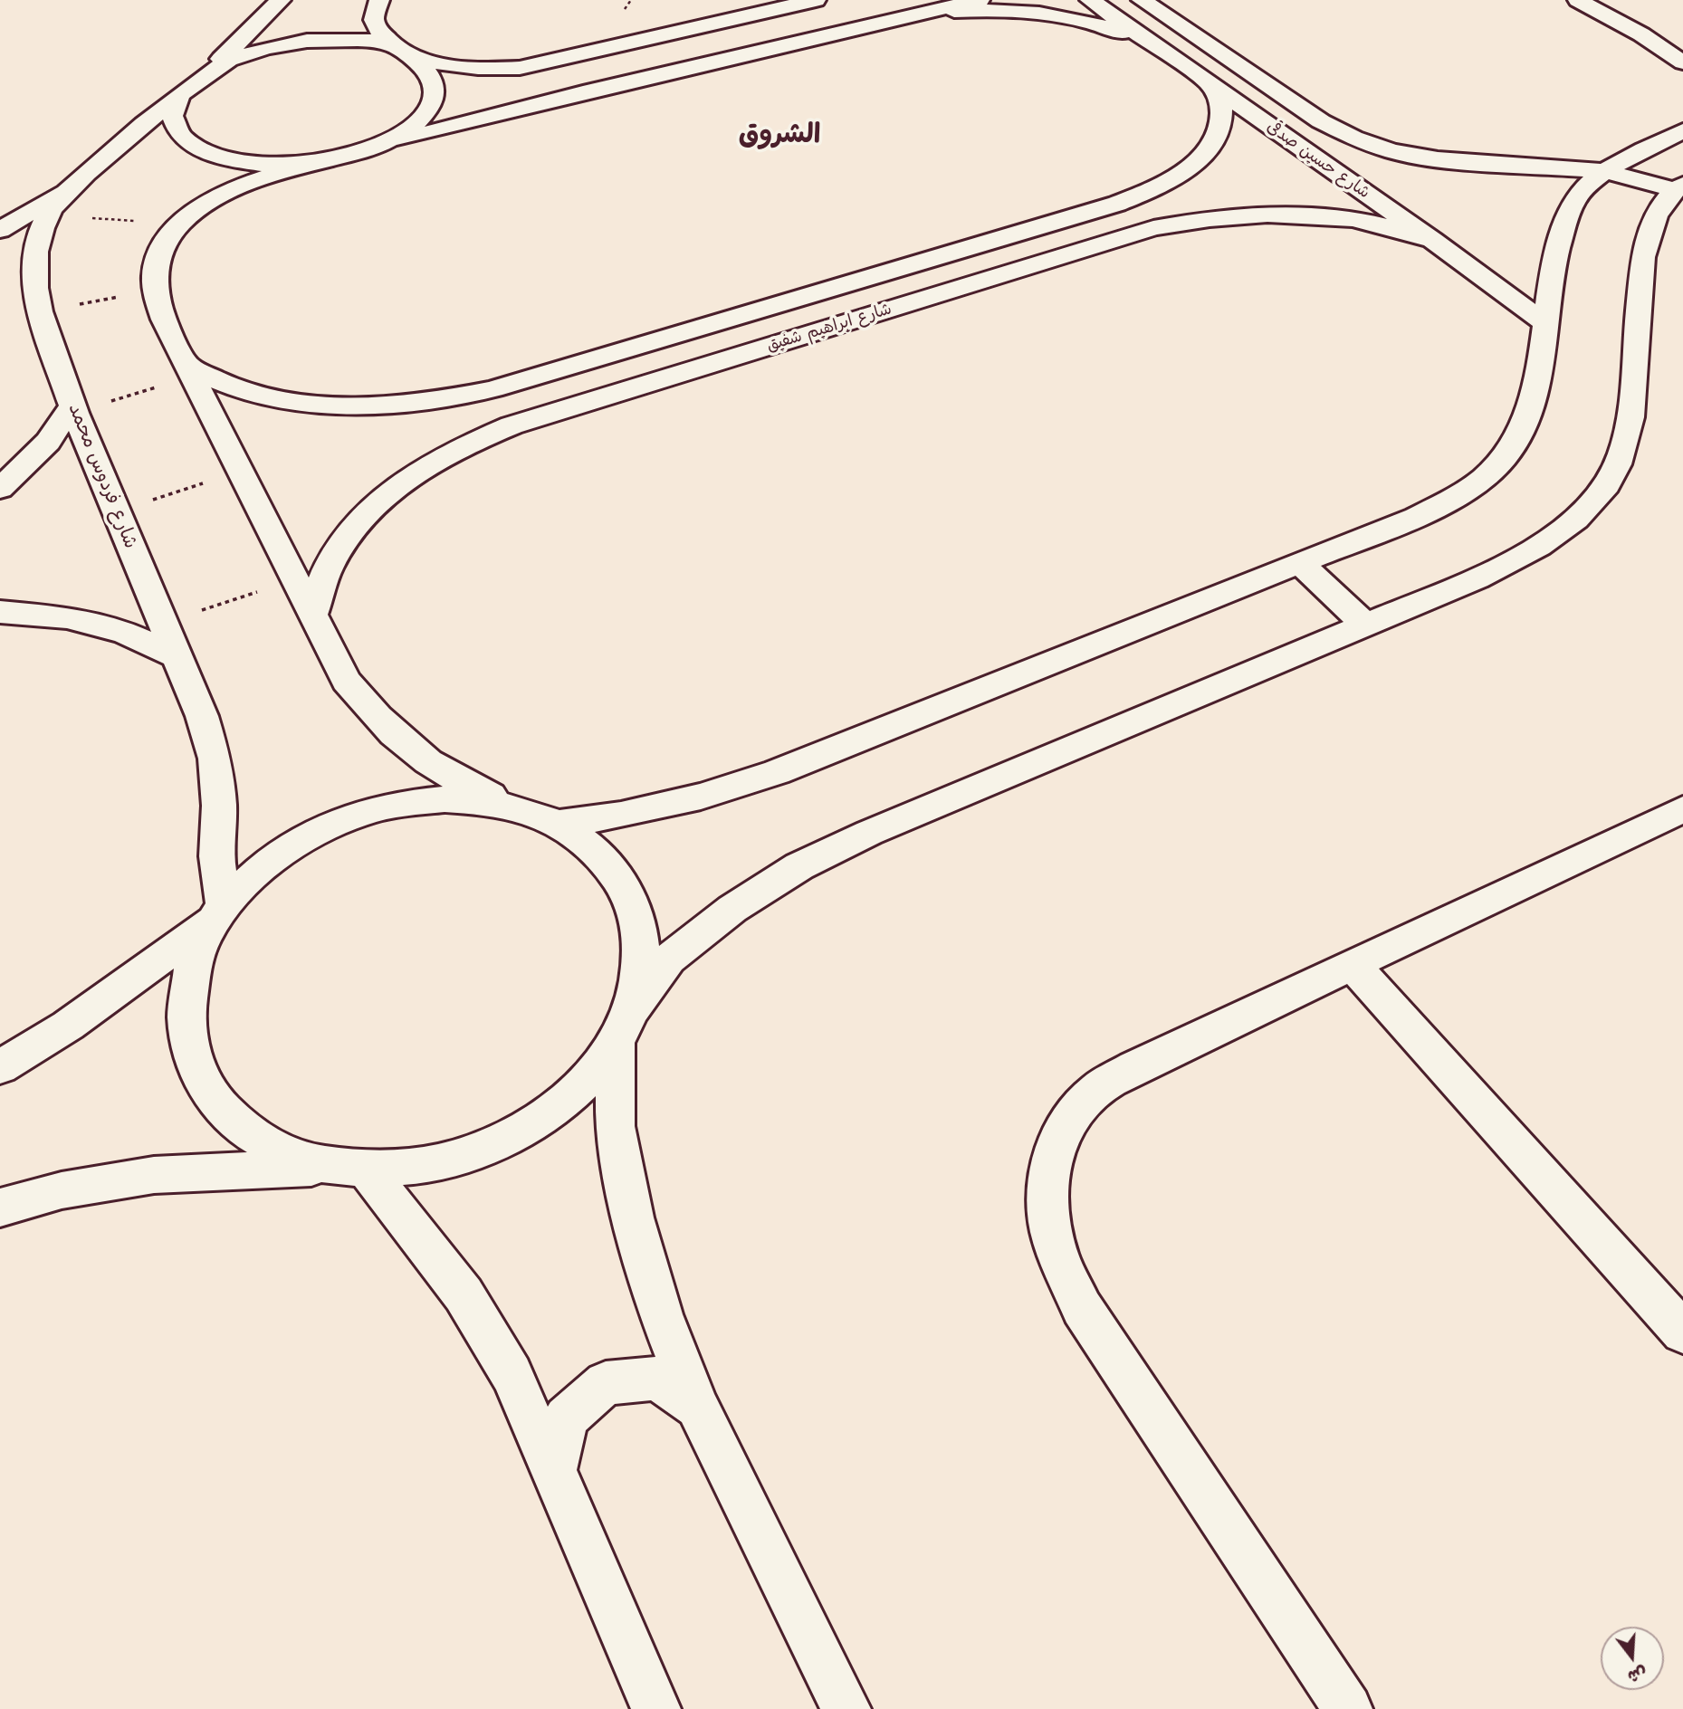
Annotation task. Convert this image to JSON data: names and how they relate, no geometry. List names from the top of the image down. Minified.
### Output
{"streets":{"street":["شارع حسين صدقى","شارع ابراهيم شفيق","شارع فردوس محمد"]},"crossings":[["شارع حسين صدقى","شارع ابراهيم شفيق"]],"districts":["الشروق"],"north":"bottom"}
